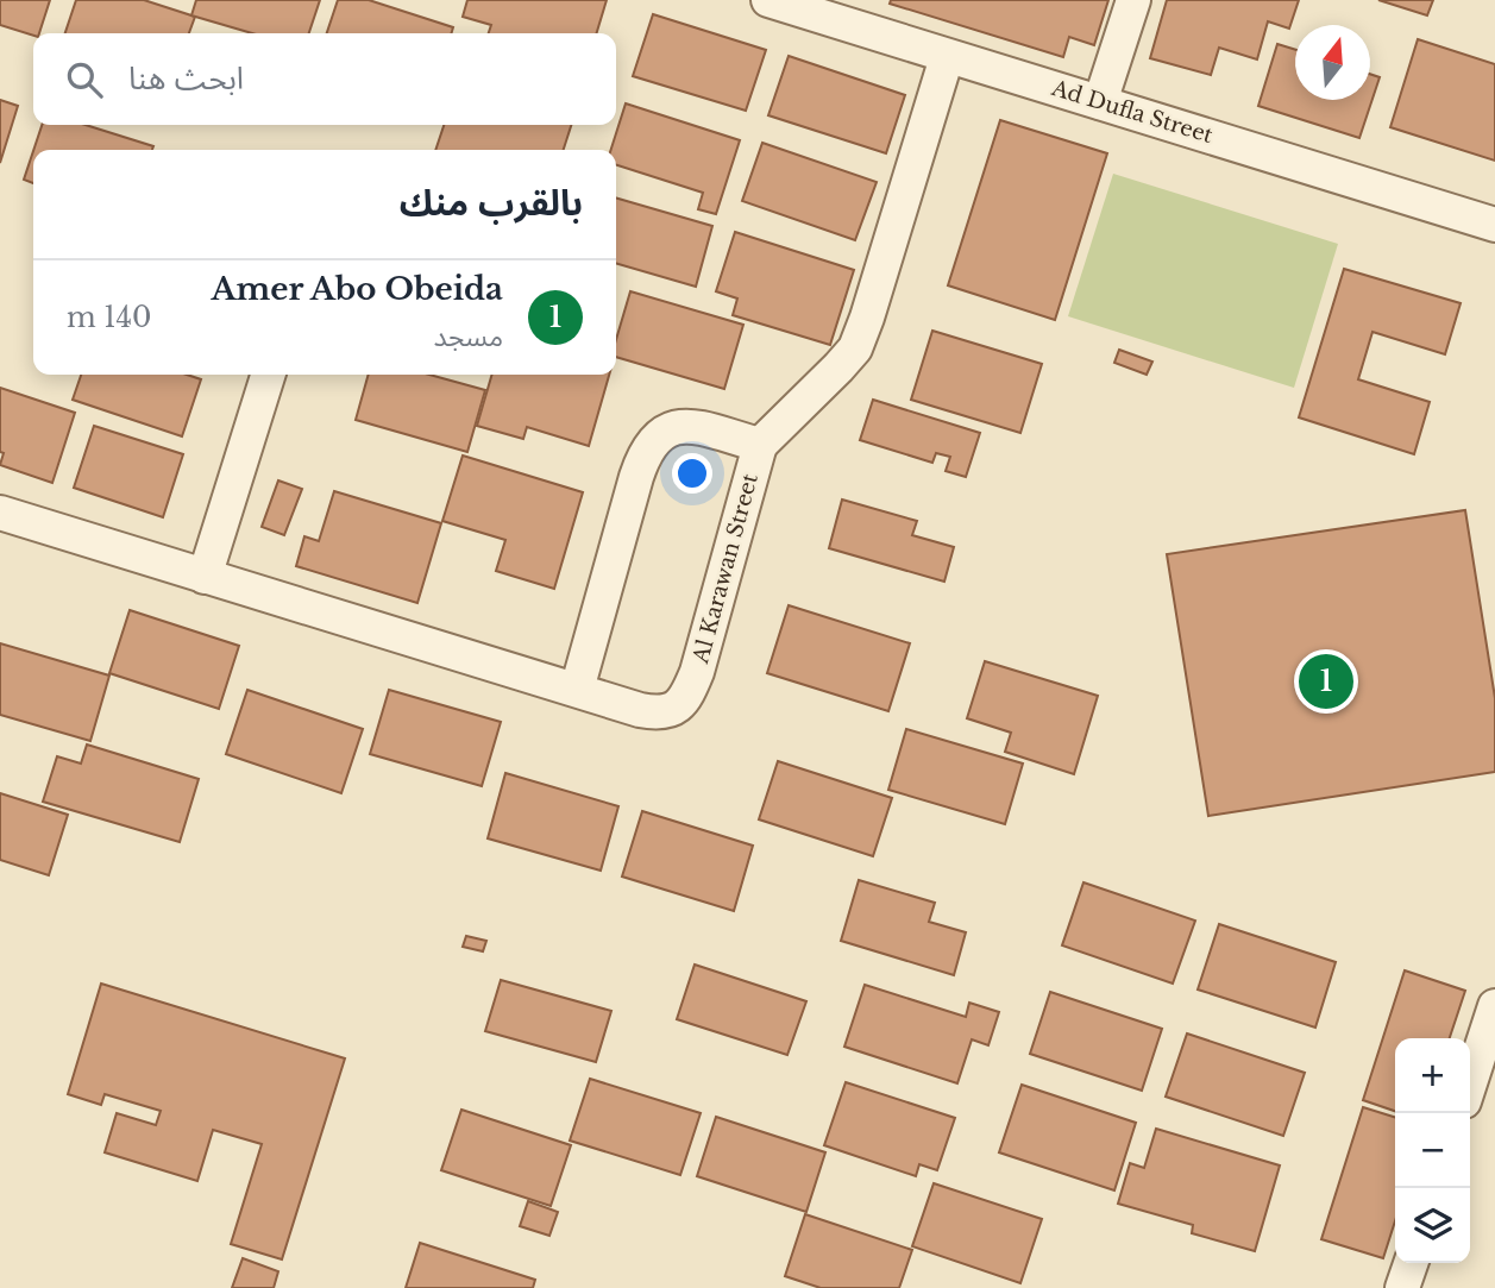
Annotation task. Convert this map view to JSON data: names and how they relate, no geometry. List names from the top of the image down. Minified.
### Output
{"streets":{"street":["Ad Dufla Street","Al Karawan Street"]},"north":"top","page":{"search":"ابحث هنا","heading":"بالقرب منك","list":[{"mark":"1","name":"Amer Abo Obeida","note":"مسجد","value":"140 m"}],"pins":"1","map_buttons":["+","−"]}}
